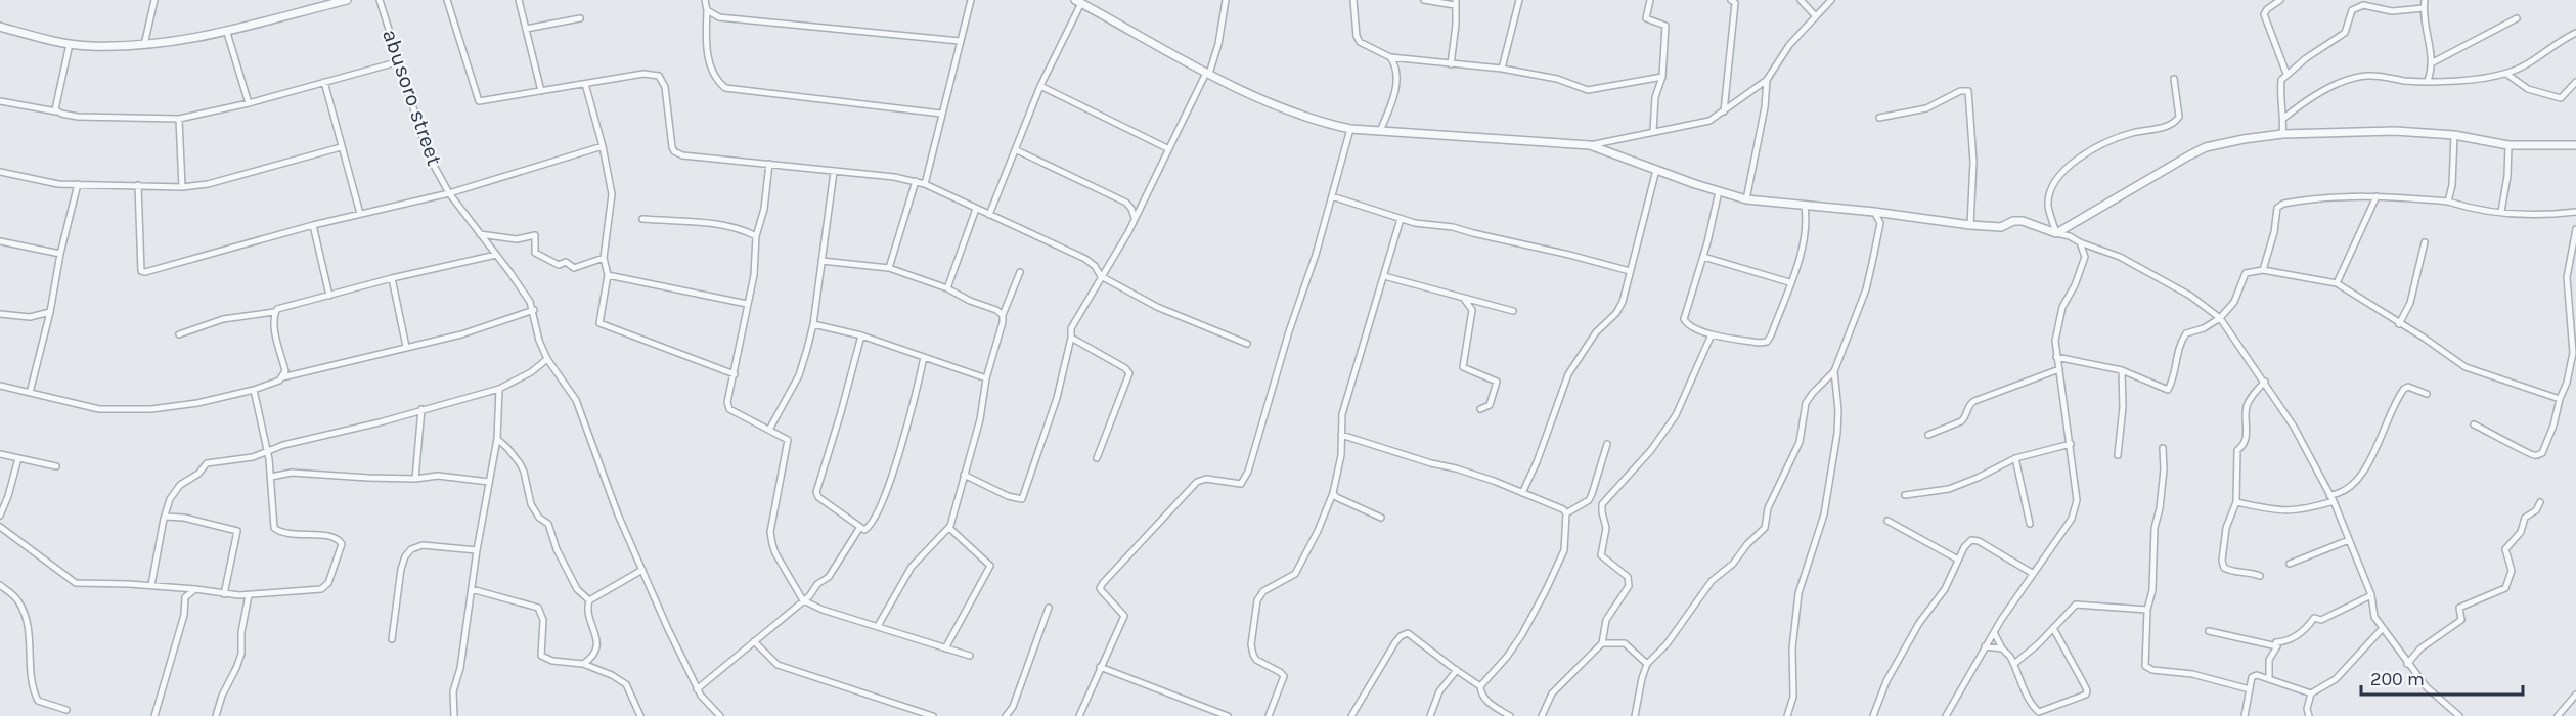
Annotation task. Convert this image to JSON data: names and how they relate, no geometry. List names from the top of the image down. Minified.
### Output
{"streets":{"street":["abusoro street"]},"scale_bar":"200 m"}
